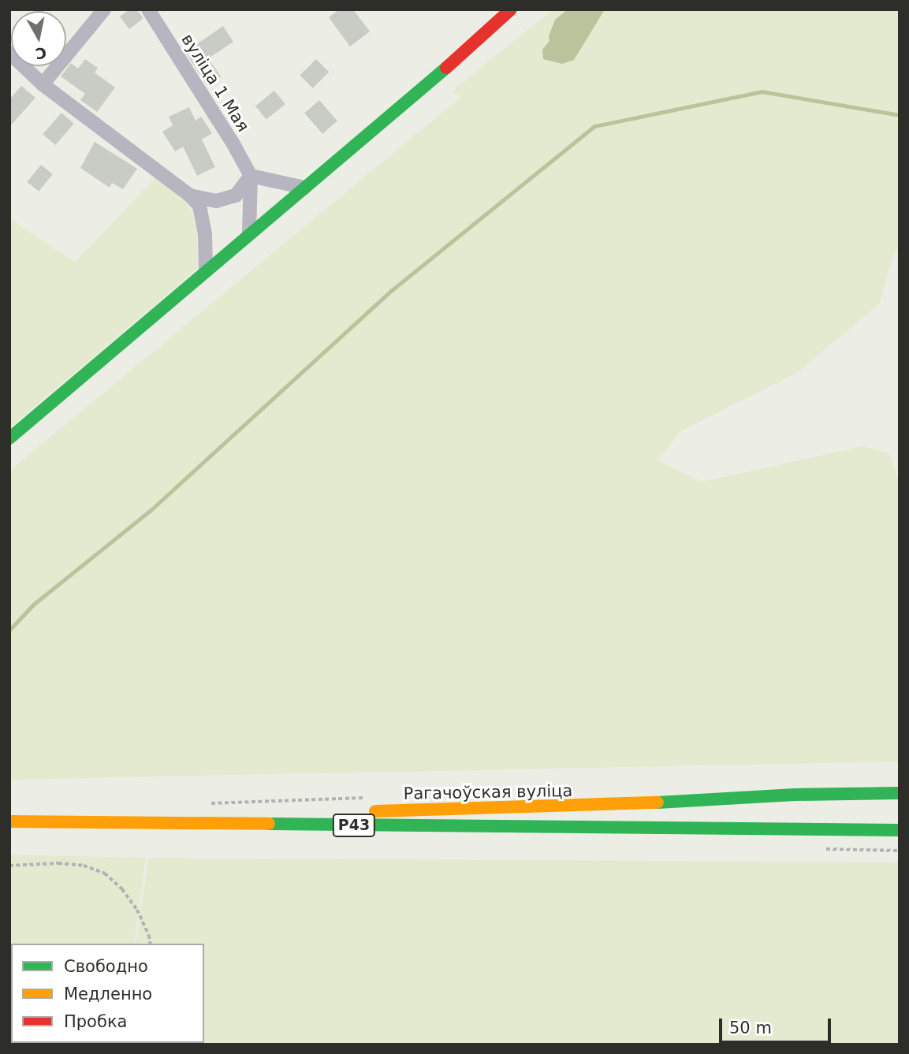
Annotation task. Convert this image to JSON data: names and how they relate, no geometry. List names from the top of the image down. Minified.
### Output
{"streets":{"main road":["Рагачоўская вуліца","Р43"],"street":["вуліца 1 Мая"]},"legend":["Свободно","Медленно","Пробка"],"scale_bar":"50 m","north":"bottom"}
